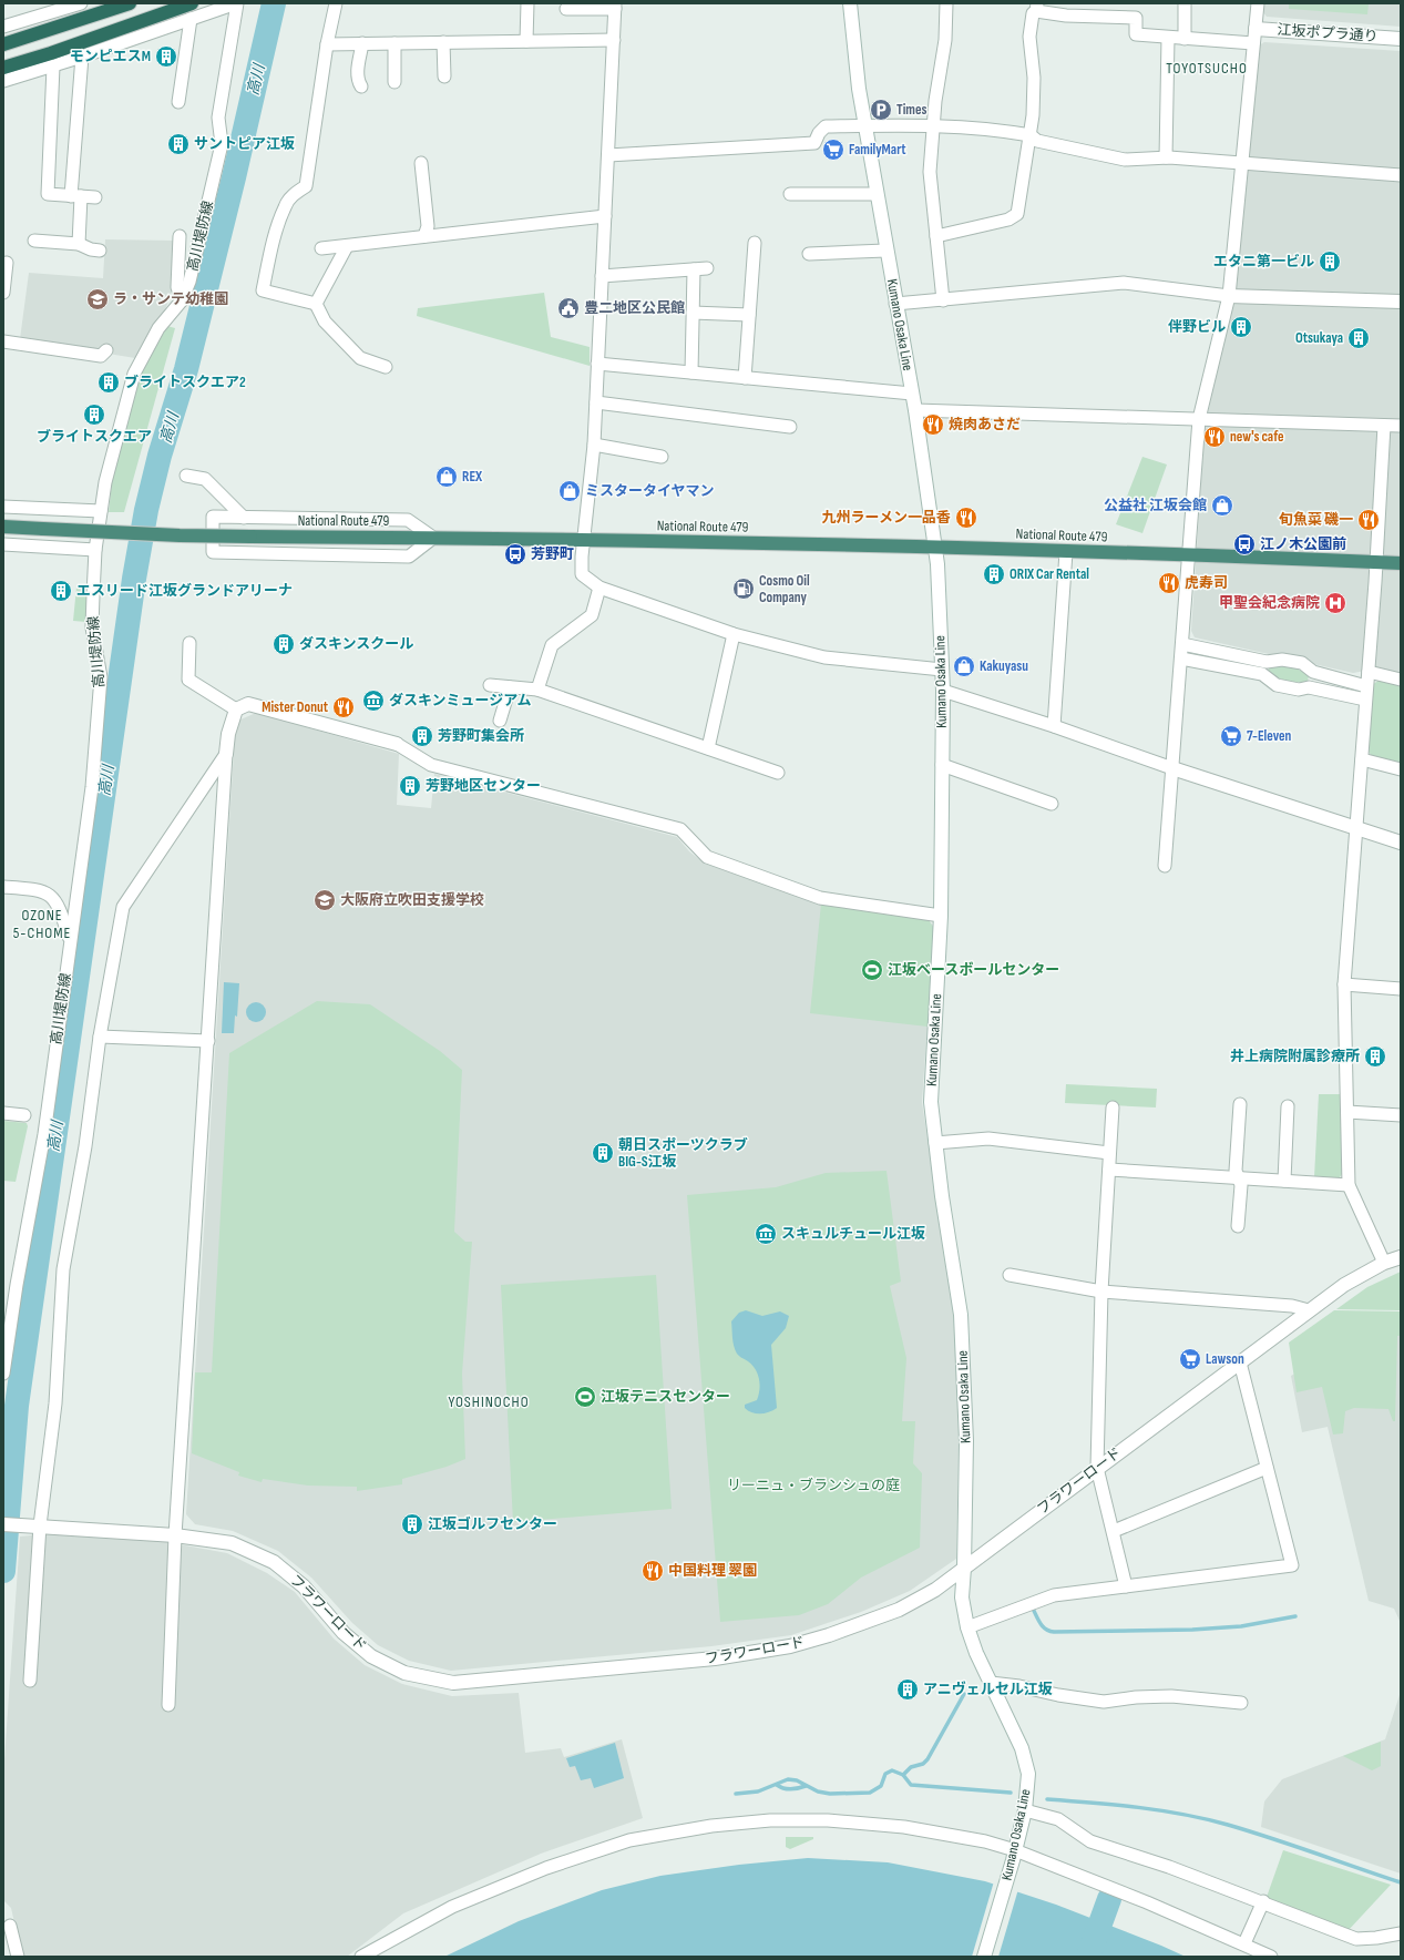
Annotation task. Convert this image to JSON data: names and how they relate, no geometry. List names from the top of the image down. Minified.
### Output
{"streets":{"highway":["National Route 479"],"street":["江坂ポプラ通り","高川堤防線","Kumano Osaka Line","フラワーロード"]},"crossings":[["Kumano Osaka Line","National Route 479"],["Kumano Osaka Line","フラワーロード"]],"districts":["TOYOTSUCHO","OZONE 5-CHOME","YOSHINOCHO"],"water":["高川"],"parks":["リーニュ・ブランシュの庭"],"places":{"building":["モンピエスM","サントピア江坂","エタニ第一ビル","伴野ビル","Otsukaya","ブライトスクエア2","ブライトスクエア","ORIX Car Rental","エスリード江坂グランドアリーナ","ダスキンスクール","芳野町集会所","芳野地区センター","井上病院附属診療所","朝日スポーツクラブ BIG-S江坂","江坂ゴルフセンター","アニヴェルセル江坂"],"parking":["Times"],"supermarket":["FamilyMart","7-Eleven","Lawson"],"school or university":["ラ・サンテ幼稚園","大阪府立吹田支援学校"],"public building":["豊二地区公民館"],"restaurant":["焼肉あさだ","new's cafe","九州ラーメン一品香","旬魚菜 磯一","虎寿司","Mister Donut","中国料理 翠園"],"shop":["REX","ミスタータイヤマン","公益社 江坂会館","Kakuyasu"],"bus stop":["江ノ木公園前","芳野町"],"fuel station":["Cosmo Oil Company"],"hospital":["甲聖会紀念病院"],"museum":["ダスキンミュージアム","スキュルチュール江坂"],"sports":["江坂ベースボールセンター","江坂テニスセンター"]}}
